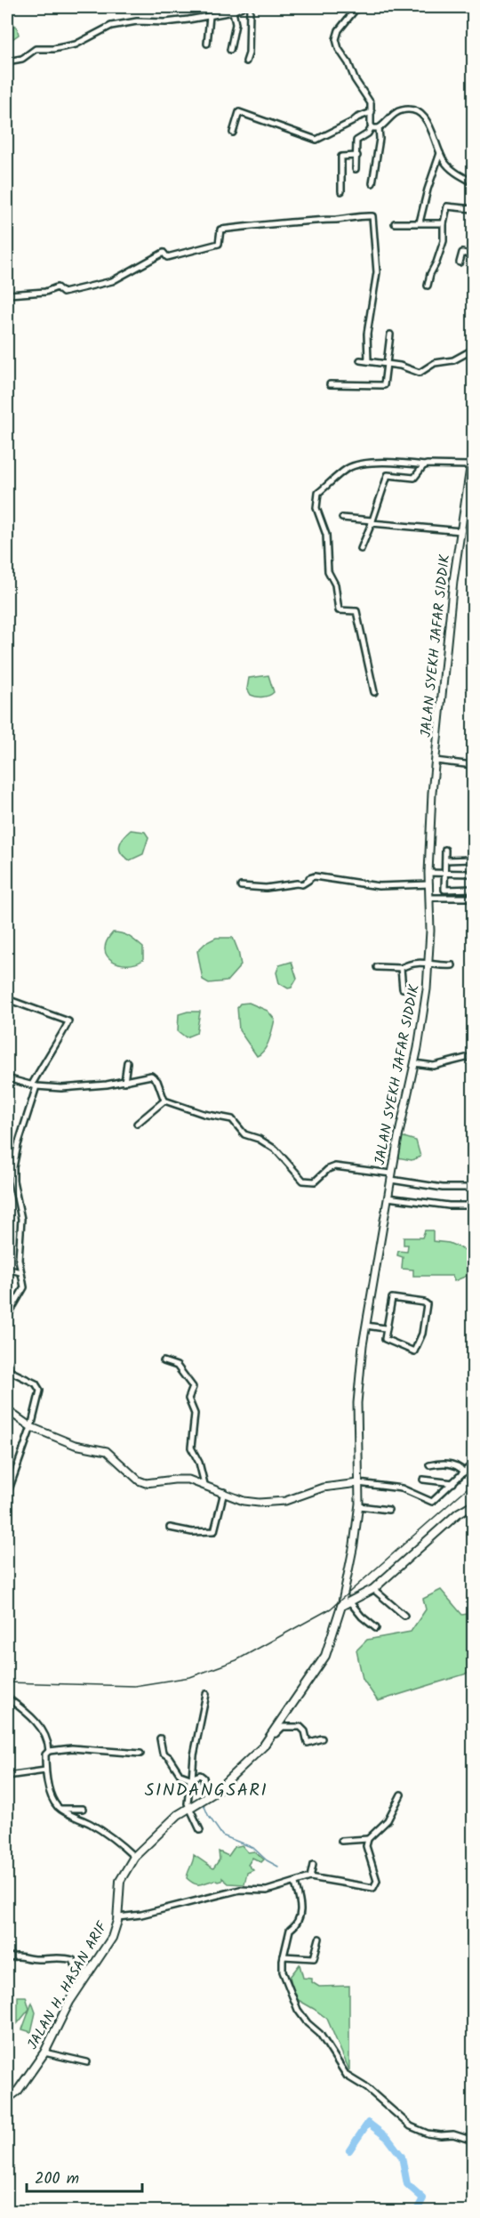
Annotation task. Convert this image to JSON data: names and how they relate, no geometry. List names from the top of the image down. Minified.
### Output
{"streets":{"main road":["JALAN SYEKH JAFAR SIDDIK","JALAN H. HASAN ARIF"]},"crossings":[["JALAN SYEKH JAFAR SIDDIK","JALAN H. HASAN ARIF"]],"districts":["SINDANGSARI"],"scale_bar":"200 m"}
